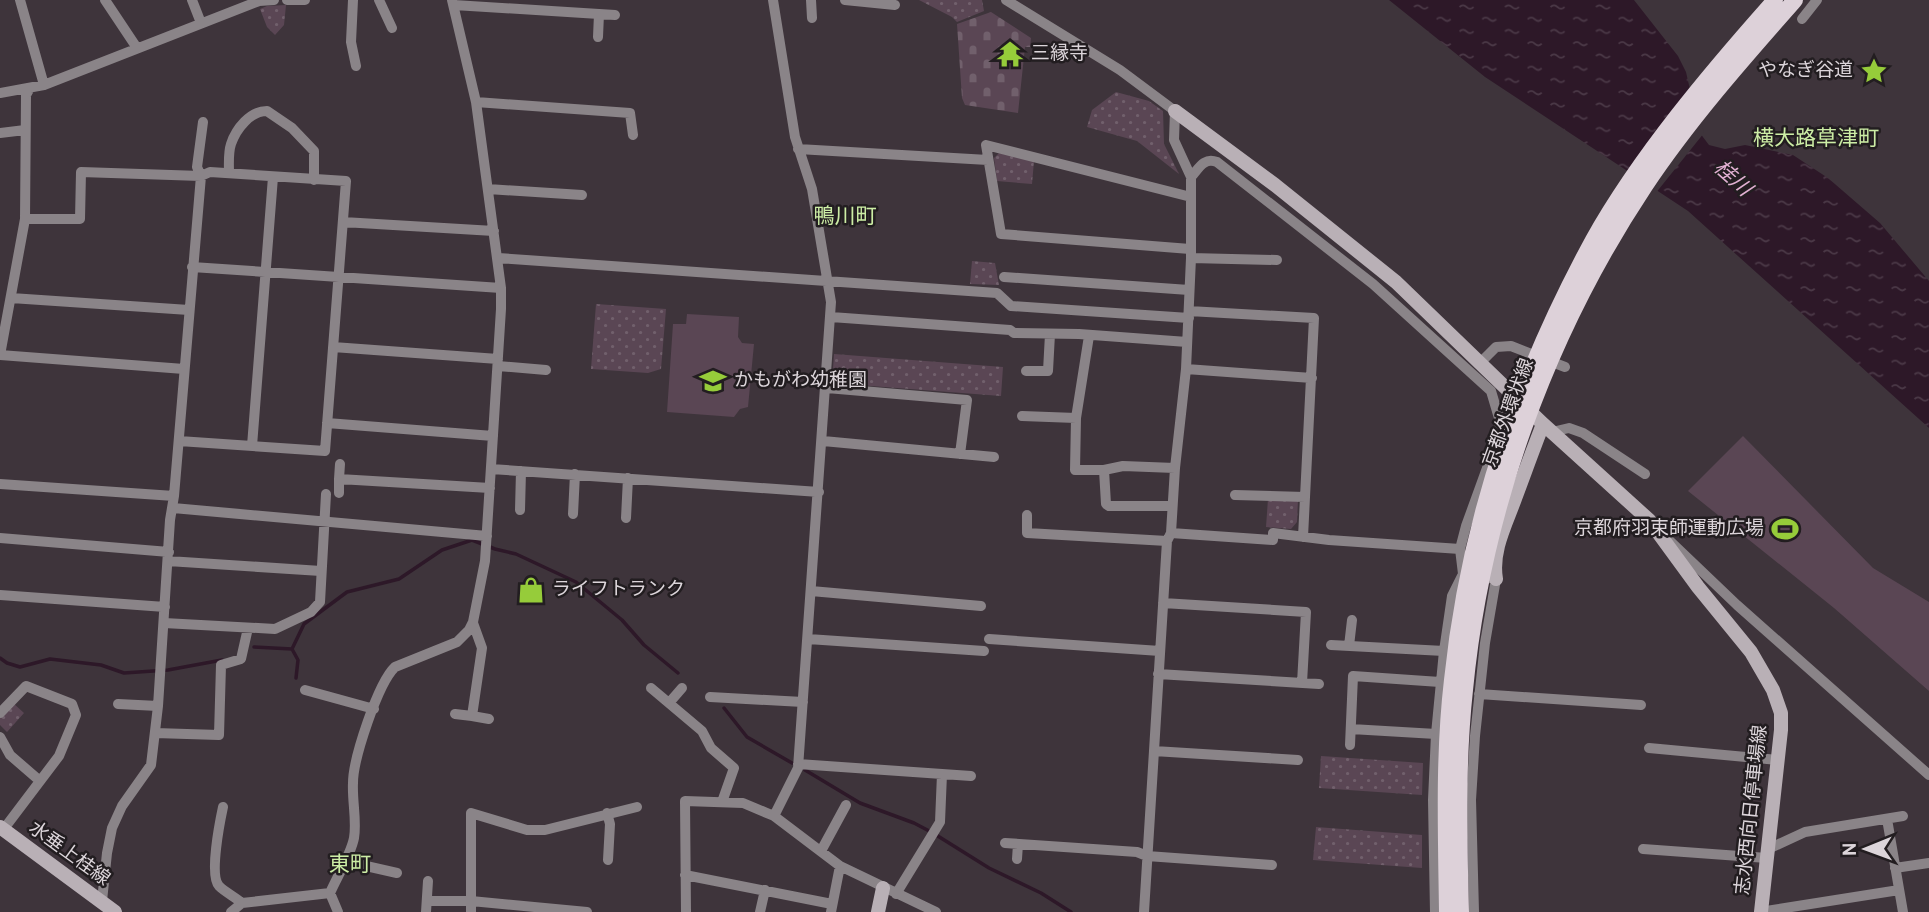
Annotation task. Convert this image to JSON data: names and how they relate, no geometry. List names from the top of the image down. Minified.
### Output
{"streets":{"main road":["京都外環状線"],"street":["志水西向日停車場線","水垂上桂線"]},"districts":["横大路草津町","鴨川町","東町"],"water":["桂川"],"places":{"temple":["三縁寺"],"place":["やなぎ谷道"],"school or university":["かもがわ幼稚園"],"sports":["京都府羽束師運動広場"],"shop":["ライフトランク"]},"north":"left"}
